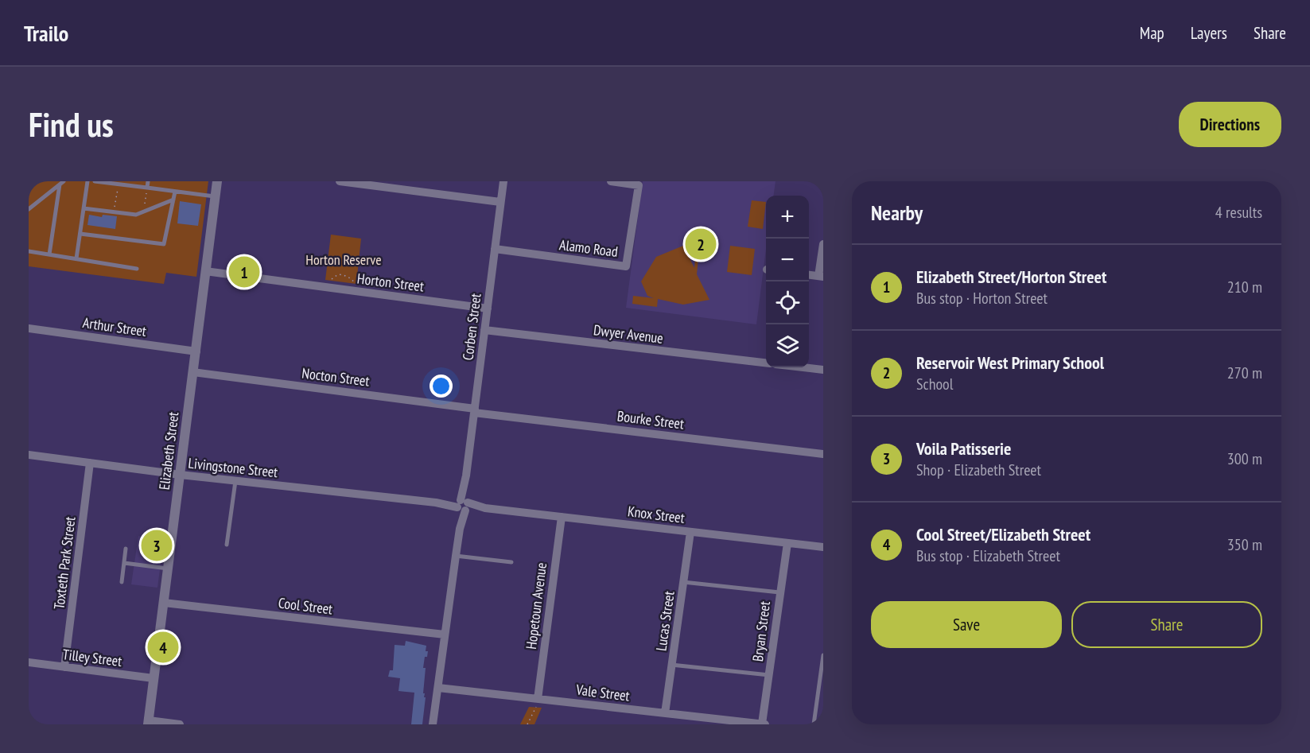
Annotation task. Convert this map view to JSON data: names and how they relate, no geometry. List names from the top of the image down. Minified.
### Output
{"streets":{"street":["Alamo Road","Horton Street","Arthur Street","Corben Street","Dwyer Avenue","Nocton Street","Bourke Street","Elizabeth Street","Livingstone Street","Knox Street","Toxteth Park Street","Cool Street","Hopetoun Avenue","Lucas Street","Bryan Street","Tilley Street","Vale Street"]},"crossings":[["Alamo Road","Corben Street"],["Horton Street","Corben Street"],["Horton Street","Elizabeth Street"],["Arthur Street","Elizabeth Street"],["Corben Street","Dwyer Avenue"],["Corben Street","Nocton Street"],["Corben Street","Bourke Street"],["Corben Street","Livingstone Street"],["Corben Street","Knox Street"],["Corben Street","Cool Street"],["Corben Street","Vale Street"],["Nocton Street","Bourke Street"],["Nocton Street","Elizabeth Street"],["Elizabeth Street","Livingstone Street"],["Elizabeth Street","Cool Street"],["Elizabeth Street","Tilley Street"],["Livingstone Street","Knox Street"],["Livingstone Street","Toxteth Park Street"],["Knox Street","Hopetoun Avenue"],["Knox Street","Lucas Street"],["Knox Street","Bryan Street"],["Toxteth Park Street","Tilley Street"],["Hopetoun Avenue","Vale Street"],["Lucas Street","Vale Street"],["Bryan Street","Vale Street"]],"parks":["Horton Reserve"],"page":{"header":"Trailo","nav":["Map","Layers","Share"],"buttons":["Directions",["Save","Share"]],"title":"Find us","heading":["Nearby","4 results"],"map_buttons":["+","−"],"pins":["2","1","3","4"],"list":[{"mark":"1","name":"Elizabeth Street/Horton Street","note":"Bus stop · Horton Street","value":"210 m"},{"mark":"2","name":"Reservoir West Primary School","note":"School","value":"270 m"},{"mark":"3","name":"Voila Patisserie","note":"Shop · Elizabeth Street","value":"300 m"},{"mark":"4","name":"Cool Street/Elizabeth Street","note":"Bus stop · Elizabeth Street","value":"350 m"}]}}
